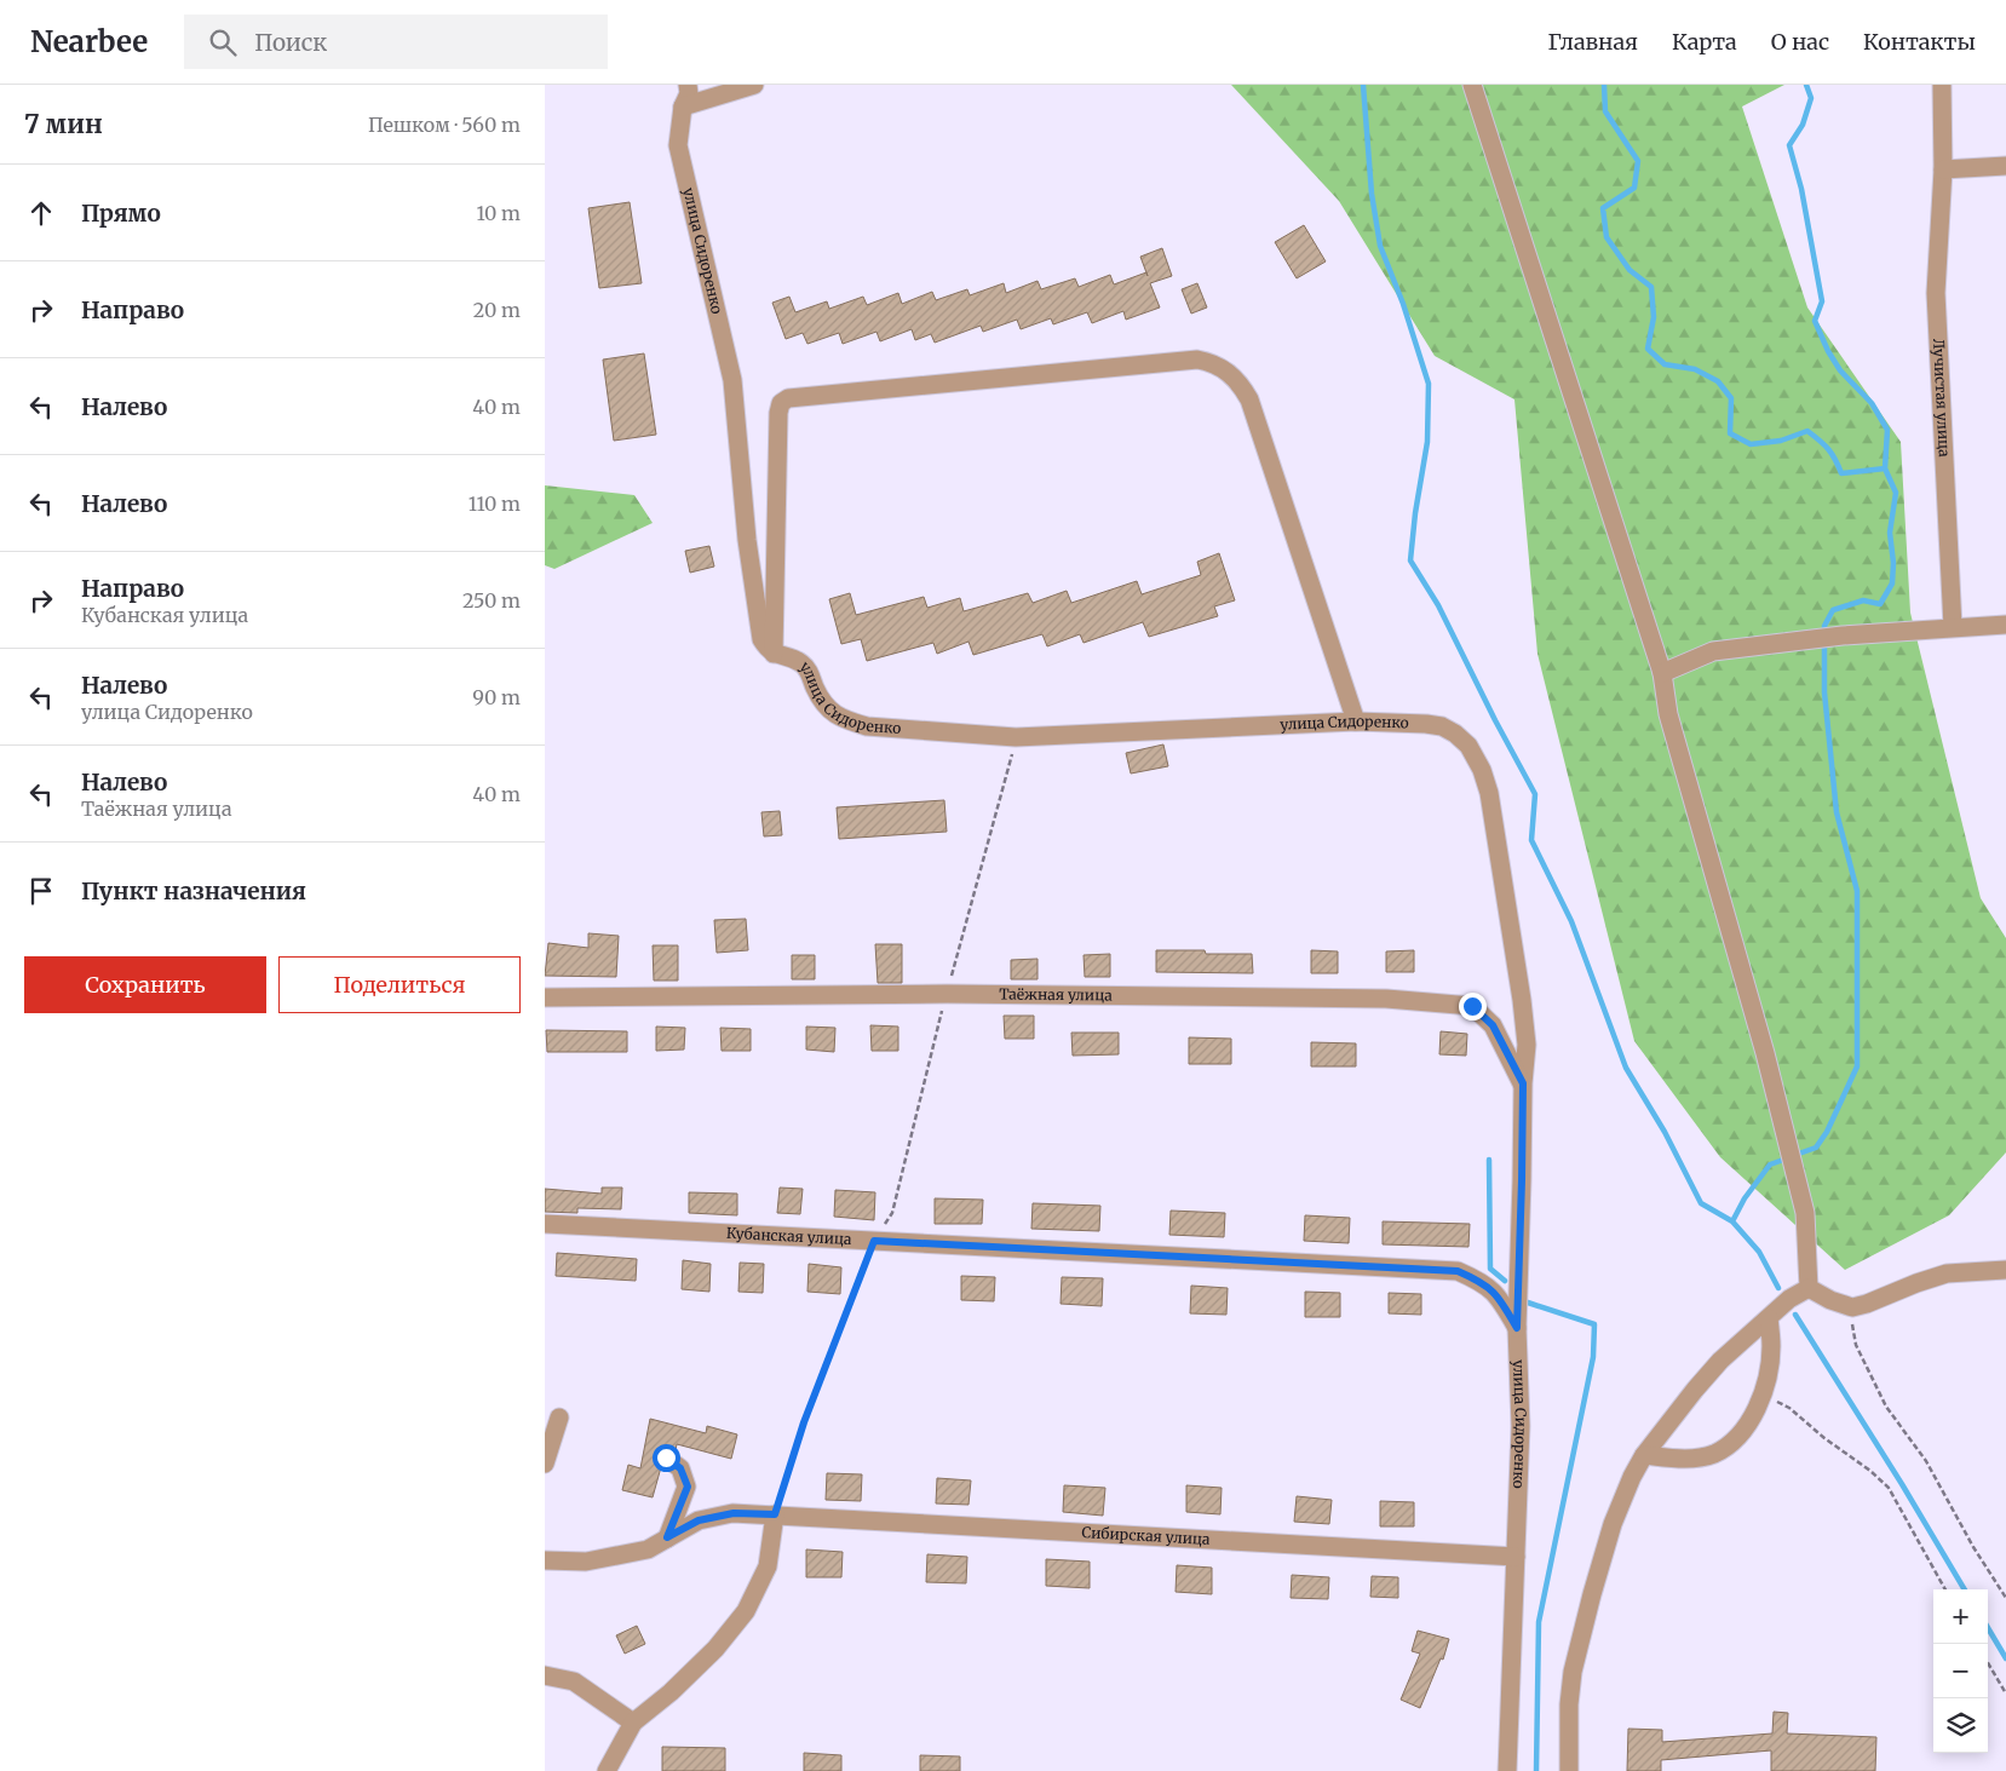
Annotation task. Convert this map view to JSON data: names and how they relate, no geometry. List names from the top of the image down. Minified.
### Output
{"streets":{"street":["улица Сидоренко","Лучистая улица","Таёжная улица","Кубанская улица","Сибирская улица"]},"crossings":[["улица Сидоренко","Таёжная улица"],["улица Сидоренко","Кубанская улица"],["улица Сидоренко","Сибирская улица"]],"page":{"header":"Nearbee","search":"Поиск","nav":["Главная","Карта","О нас","Контакты"],"heading":["7 мин","Пешком · 560 m"],"list":[["Прямо","10 m"],["Направо","20 m"],["Налево","40 m"],["Налево","110 m"],["Направо","Кубанская улица","250 m"],["Налево","улица Сидоренко","90 m"],["Налево","Таёжная улица","40 m"],"Пункт назначения"],"buttons":["Сохранить","Поделиться"],"map_buttons":["+","−"]}}
